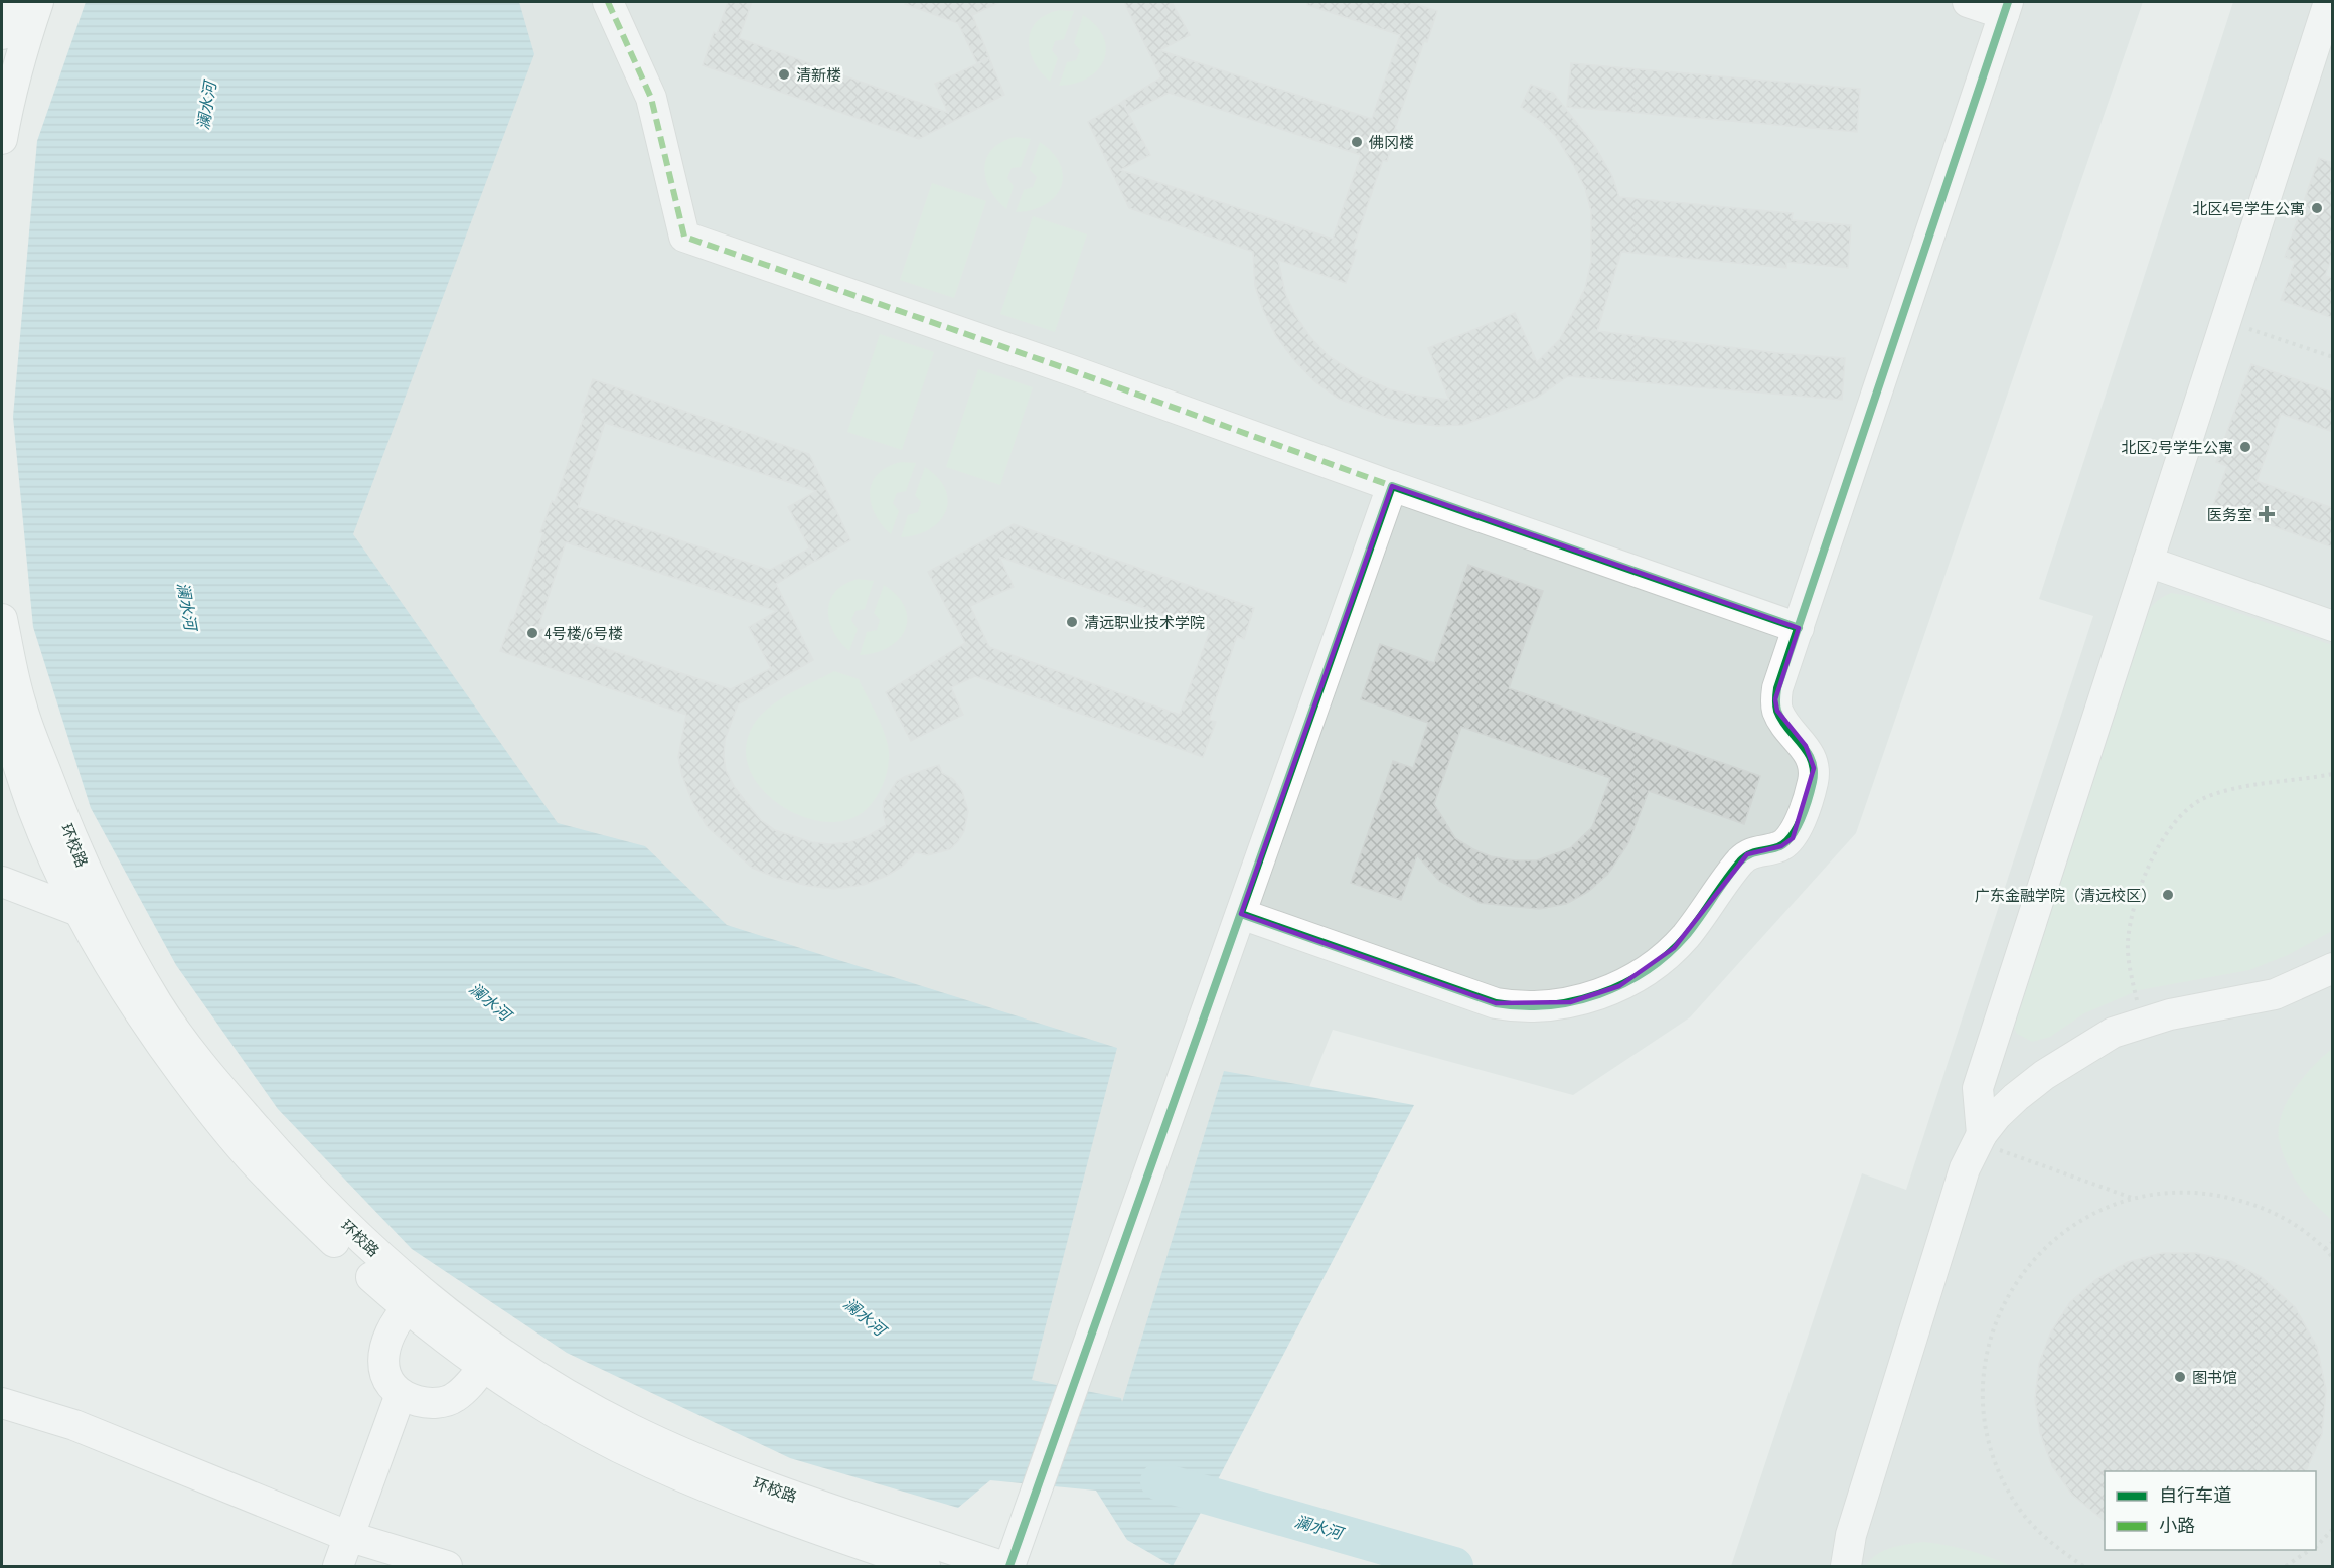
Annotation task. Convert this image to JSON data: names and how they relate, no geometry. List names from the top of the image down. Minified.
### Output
{"streets":{"street":["环校路"]},"water":["澜水河"],"places":{"other":["清新楼","佛冈楼","北区4号学生公寓","北区2号学生公寓","清远职业技术学院","4号楼/6号楼","广东金融学院（清远校区）","图书馆"],"health":["医务室"]},"legend":["自行车道","小路"]}
